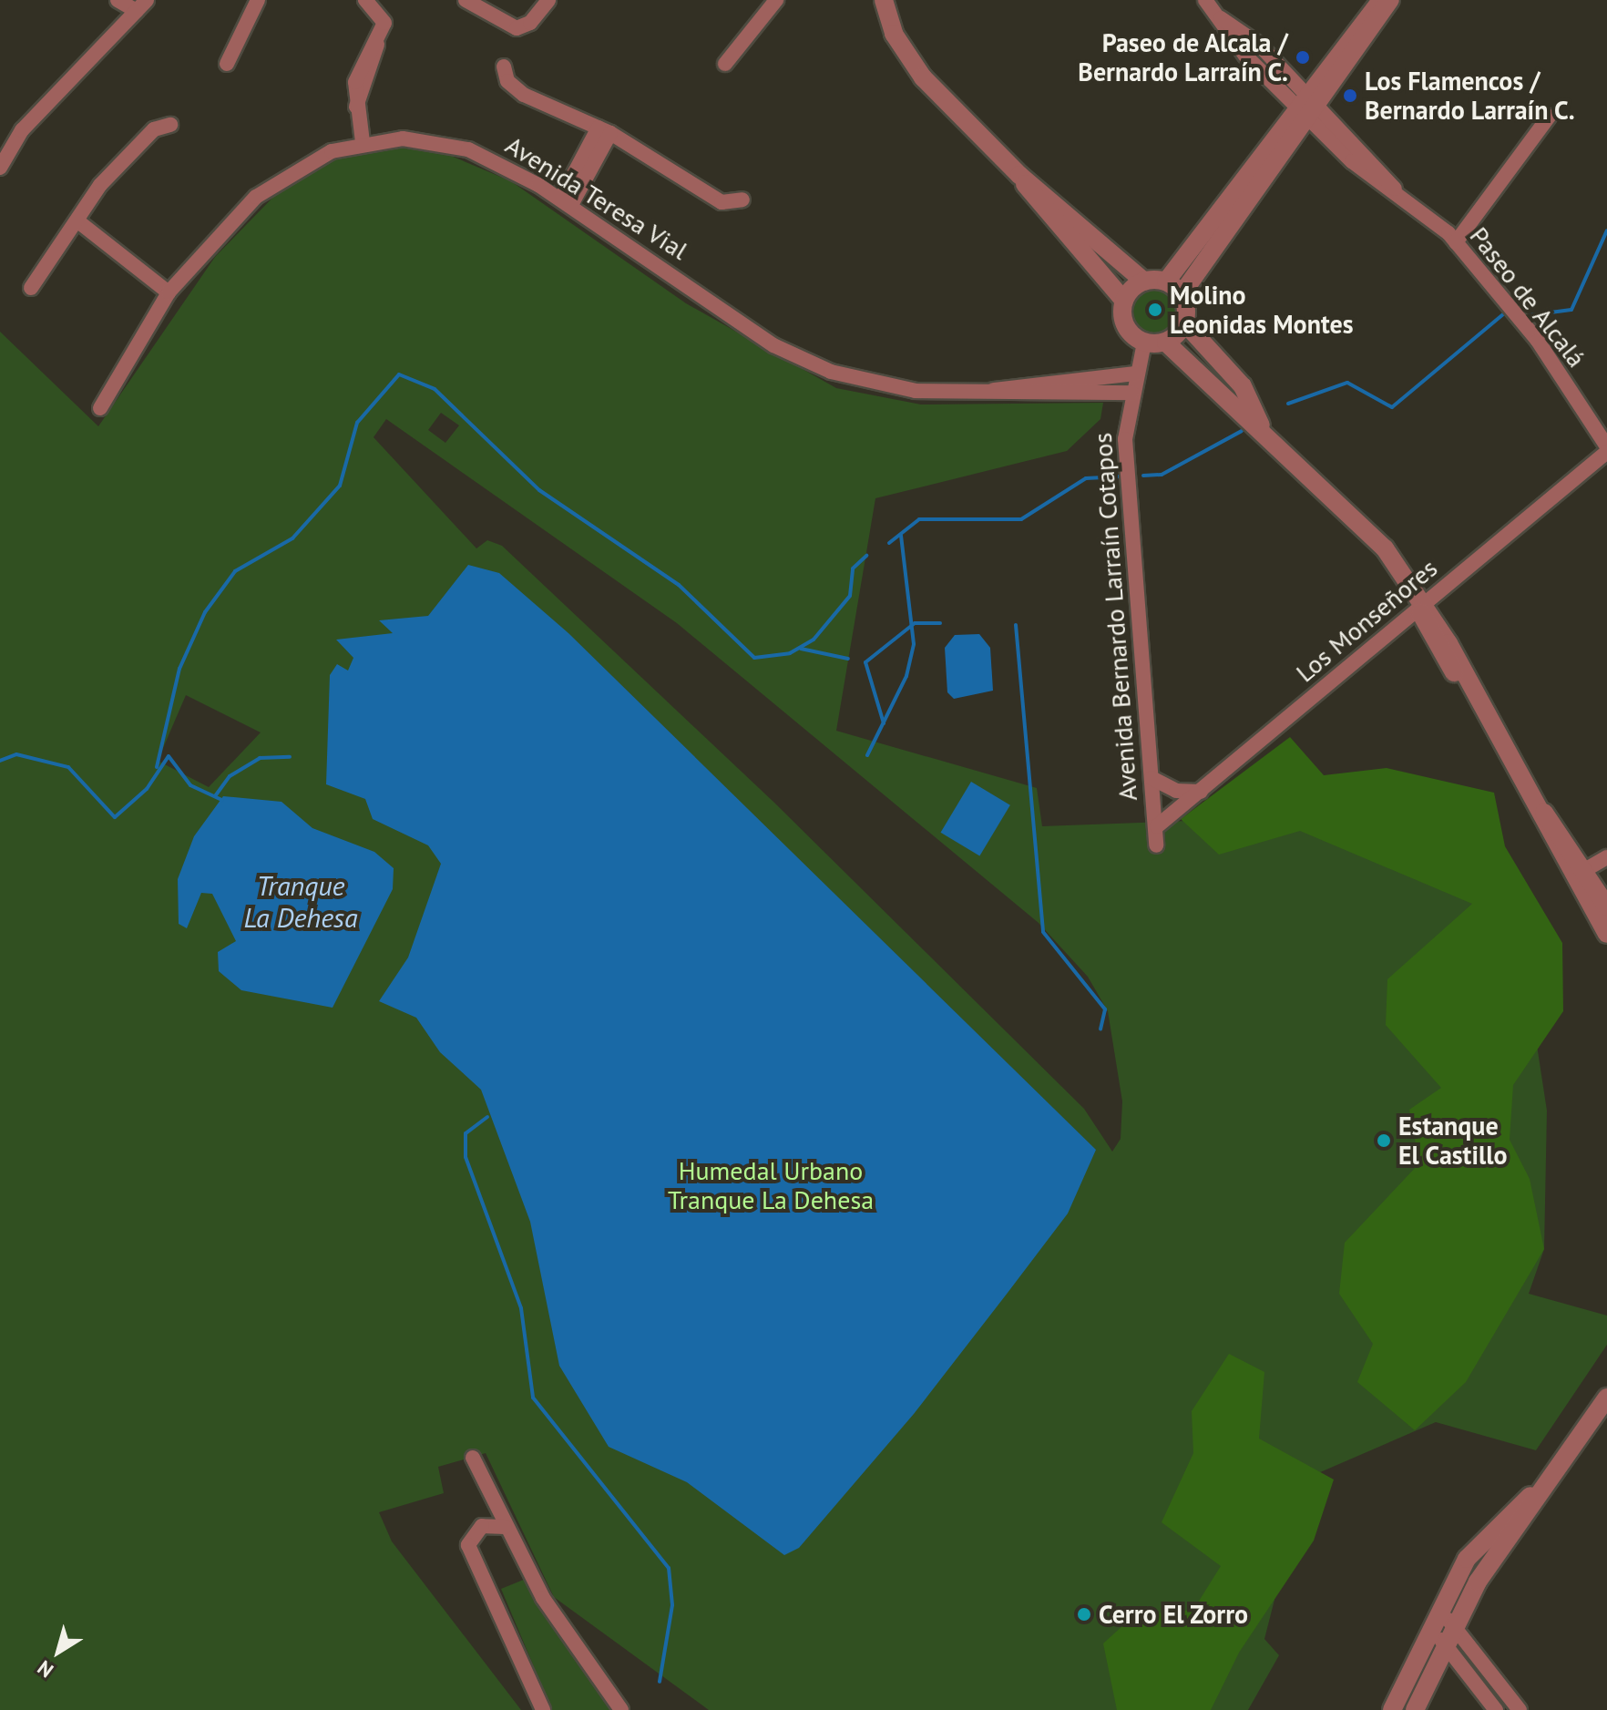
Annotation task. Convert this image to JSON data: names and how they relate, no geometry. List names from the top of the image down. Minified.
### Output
{"streets":{"street":["Avenida Teresa Vial","Paseo de Alcalá","Avenida Bernardo Larraín Cotapos","Los Monseñores"]},"crossings":[["Avenida Teresa Vial","Avenida Bernardo Larraín Cotapos"],["Paseo de Alcalá","Los Monseñores"],["Avenida Bernardo Larraín Cotapos","Los Monseñores"]],"water":["Tranque La Dehesa"],"parks":["Humedal Urbano Tranque La Dehesa"],"places":["Paseo de Alcala / Bernardo Larraín C.","Los Flamencos / Bernardo Larraín C.","Molino Leonidas Montes","Estanque El Castillo","Cerro El Zorro"],"north":"bottom left"}
